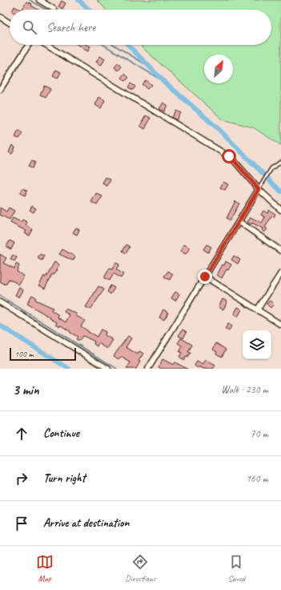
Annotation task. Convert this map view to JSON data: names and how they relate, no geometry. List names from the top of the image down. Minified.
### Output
{"scale_bar":"100 m","north":"top right","page":{"search":"Search here","scale":"100 m","heading":["3 min","Walk · 230 m"],"list":[["Continue","70 m"],["Turn right","160 m"],"Arrive at destination"],"nav":["Map","Directions","Saved"]}}
